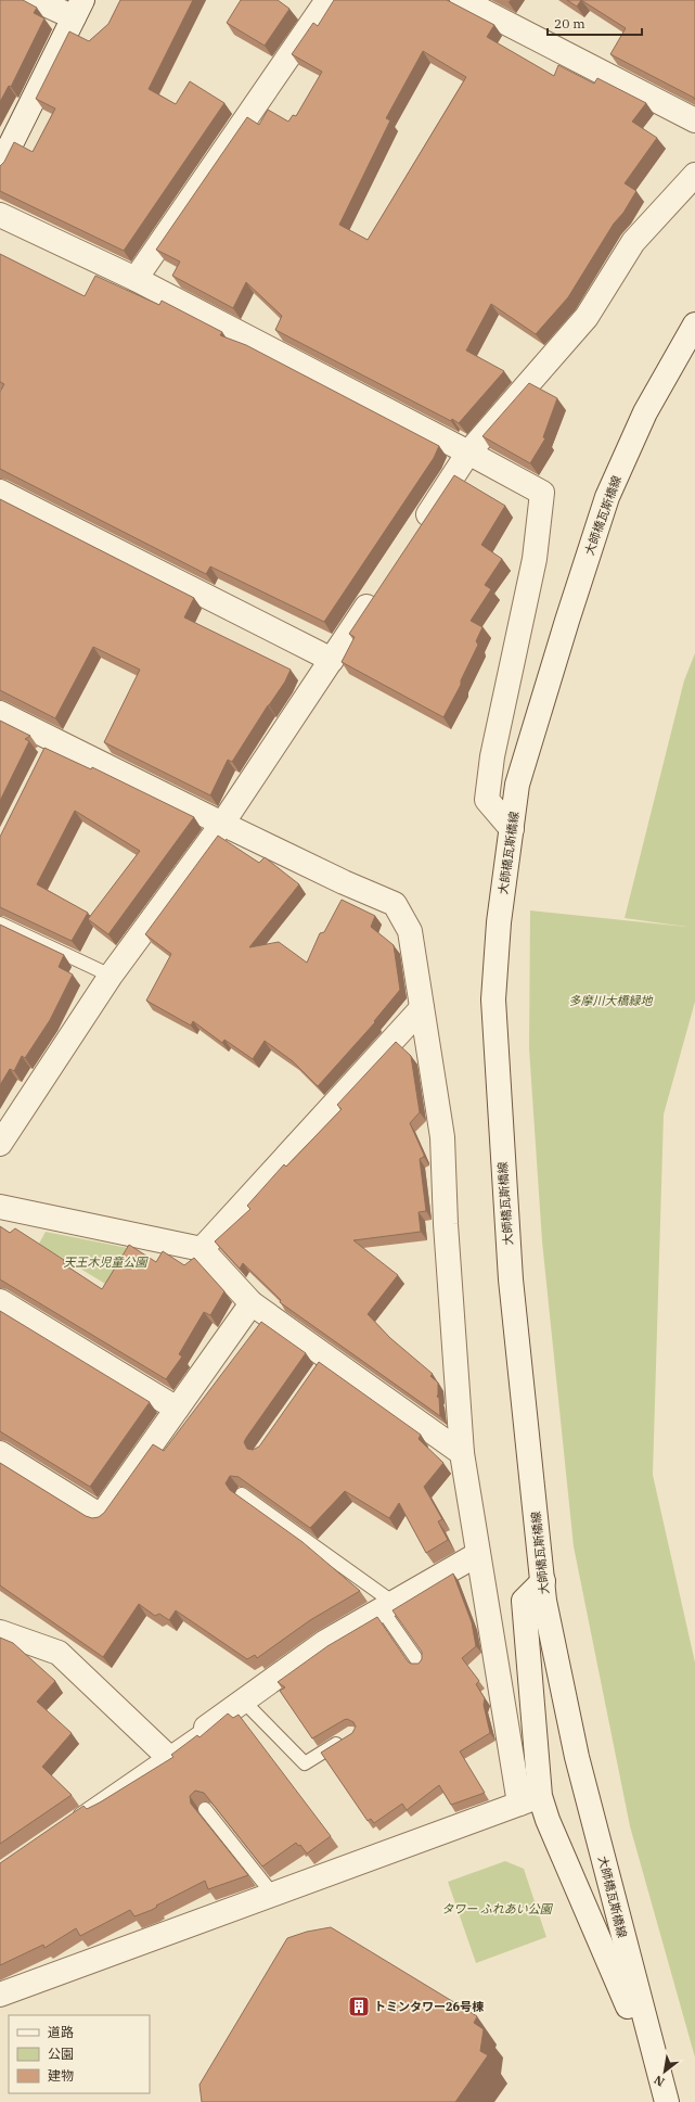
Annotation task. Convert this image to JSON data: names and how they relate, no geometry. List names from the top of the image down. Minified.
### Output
{"streets":{"street":["大師橋瓦斯橋線"]},"parks":["多摩川大橋緑地","天王木児童公園","タワー ふれあい公園"],"places":{"building":["トミンタワー26号棟"]},"legend":["道路","公園","建物"],"scale_bar":"20 m","north":"bottom left"}
